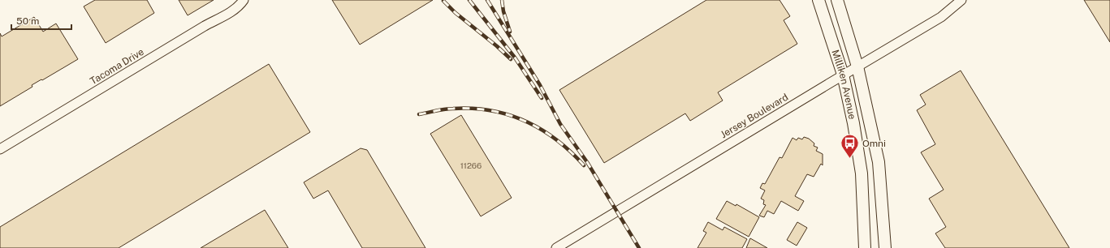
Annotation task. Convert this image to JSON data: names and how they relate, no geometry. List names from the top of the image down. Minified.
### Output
{"streets":{"main road":["Milliken Avenue"],"street":["Tacoma Drive","Jersey Boulevard"]},"crossings":[["Milliken Avenue","Jersey Boulevard"]],"places":{"bus stop":["Omni"]},"house_numbers":["11266"],"scale_bar":"50 m"}
